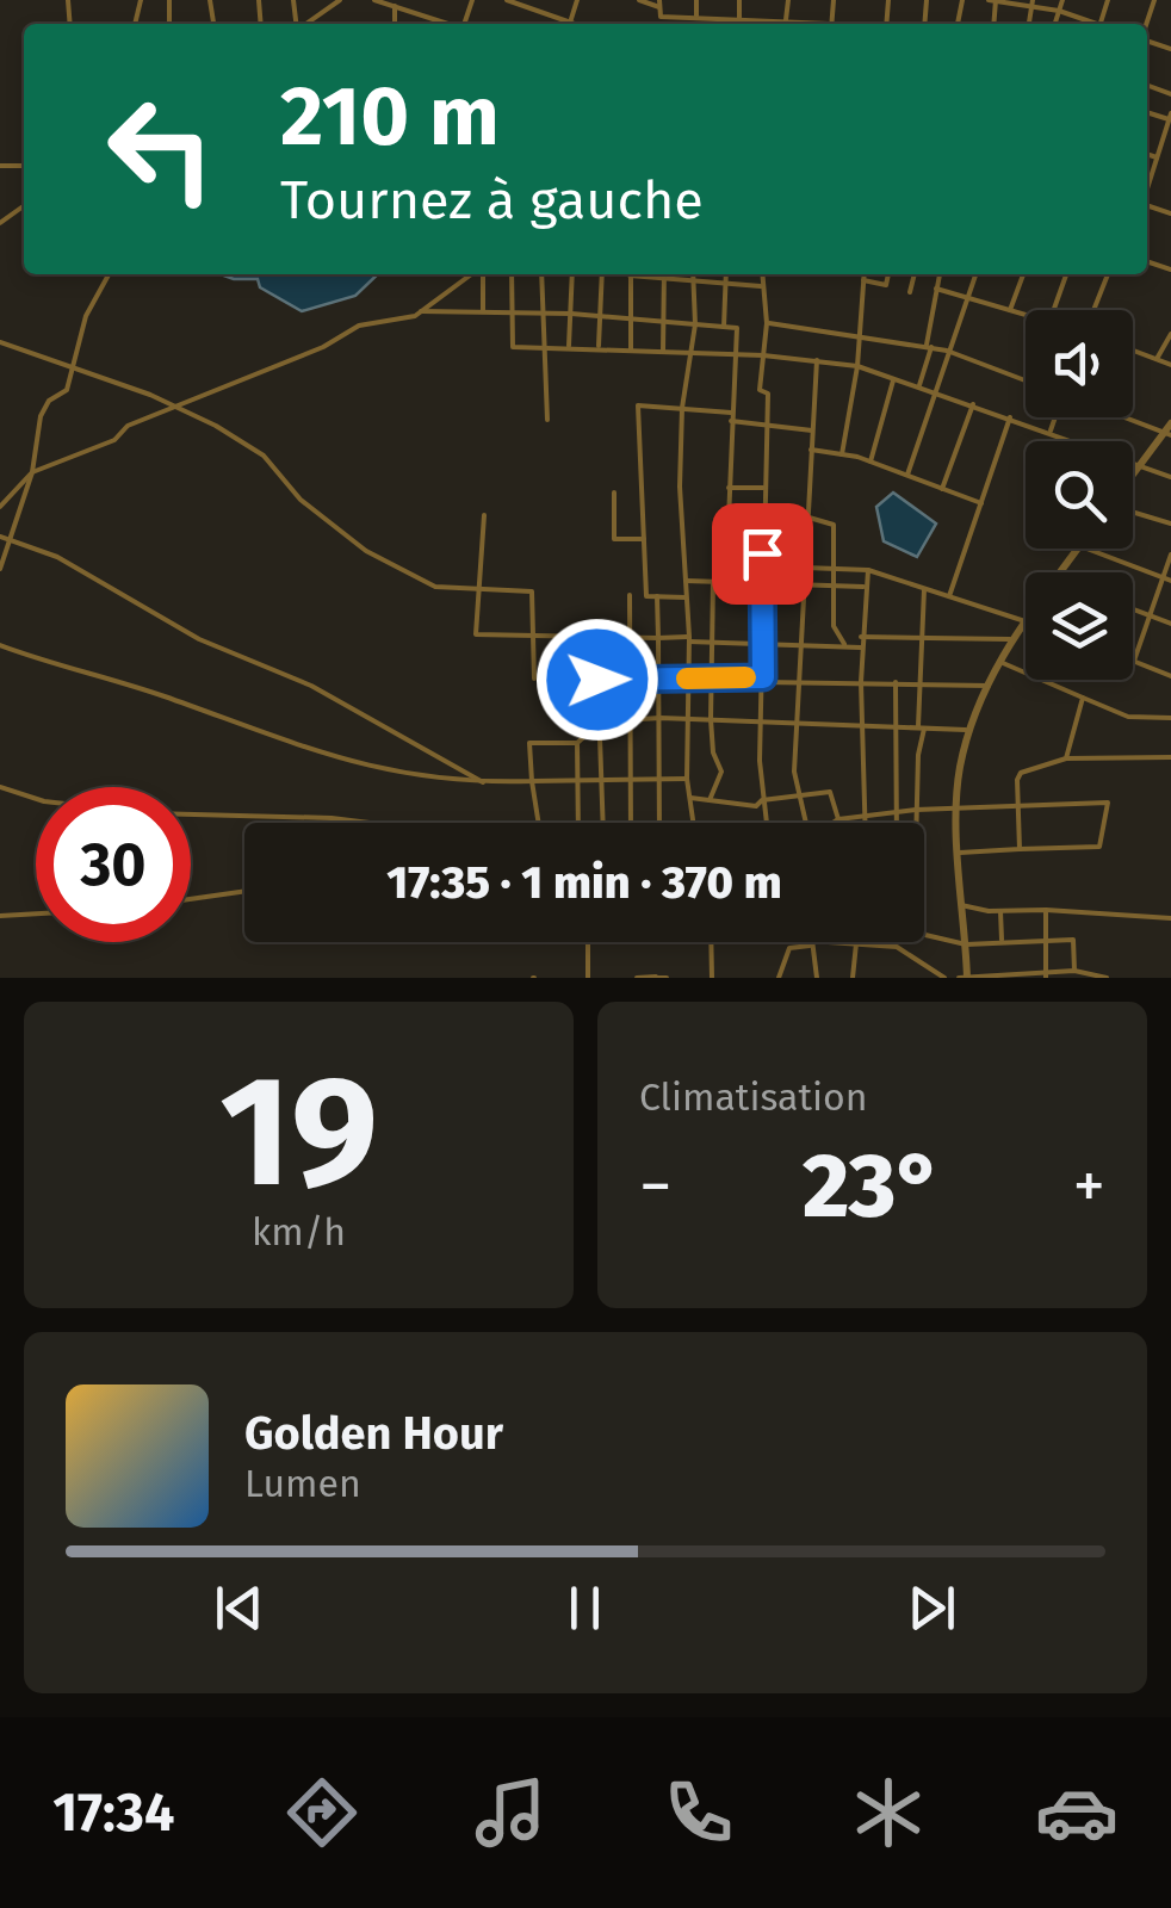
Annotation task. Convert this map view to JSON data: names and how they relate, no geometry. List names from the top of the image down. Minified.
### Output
{"page":{"turn":["210 m","Tournez à gauche"],"limit":"30","trip":"17:35 · 1 min · 370 m","tile":[["19","km/h"],"Climatisation"],"heat":["−","23°","+"],"song":["Golden Hour","Lumen"],"tabs":"17:34"}}
